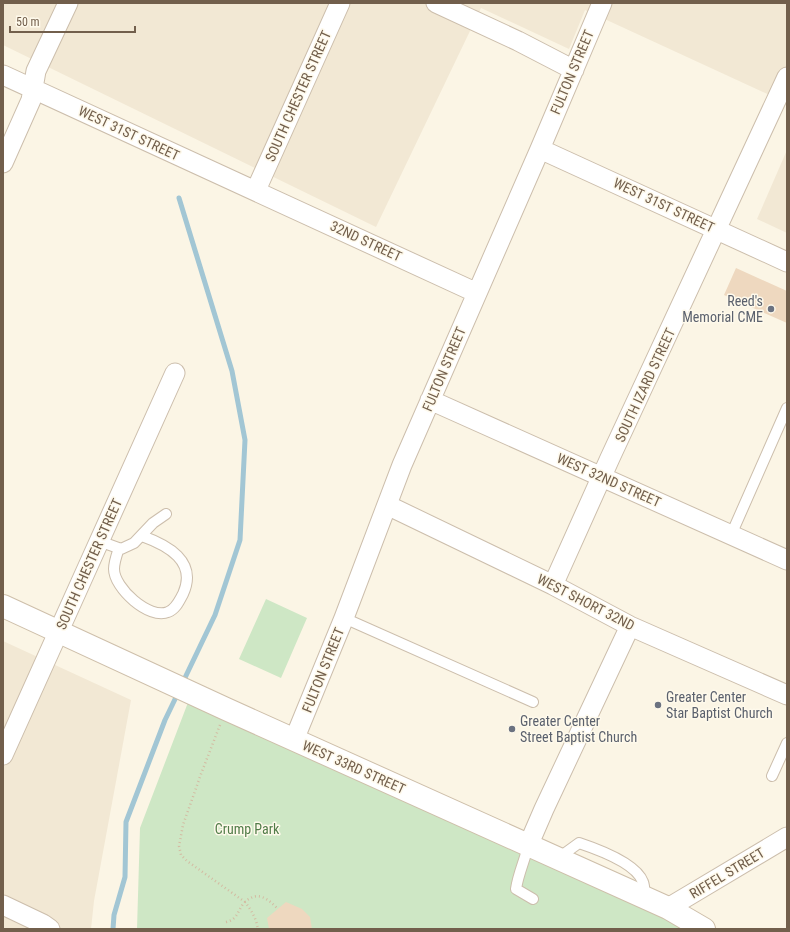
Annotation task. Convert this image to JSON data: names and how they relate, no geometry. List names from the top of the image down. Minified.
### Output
{"streets":{"street":["FULTON STREET","SOUTH CHESTER STREET","WEST 31ST STREET","32ND STREET","SOUTH IZARD STREET","WEST 32ND STREET","WEST SHORT 32ND","WEST 33RD STREET","RIFFEL STREET"]},"crossings":[["FULTON STREET","WEST 31ST STREET"],["FULTON STREET","32ND STREET"],["FULTON STREET","WEST 32ND STREET"],["FULTON STREET","WEST SHORT 32ND"],["FULTON STREET","WEST 33RD STREET"],["SOUTH CHESTER STREET","WEST 31ST STREET"],["SOUTH CHESTER STREET","32ND STREET"],["SOUTH CHESTER STREET","WEST 33RD STREET"],["WEST 31ST STREET","32ND STREET"],["WEST 31ST STREET","SOUTH IZARD STREET"],["SOUTH IZARD STREET","WEST 32ND STREET"],["SOUTH IZARD STREET","WEST SHORT 32ND"],["WEST 33RD STREET","RIFFEL STREET"]],"parks":["Crump Park"],"places":["Reed's Memorial CME","Greater Center Star Baptist Church","Greater Center Street Baptist Church"],"scale_bar":"50 m"}
